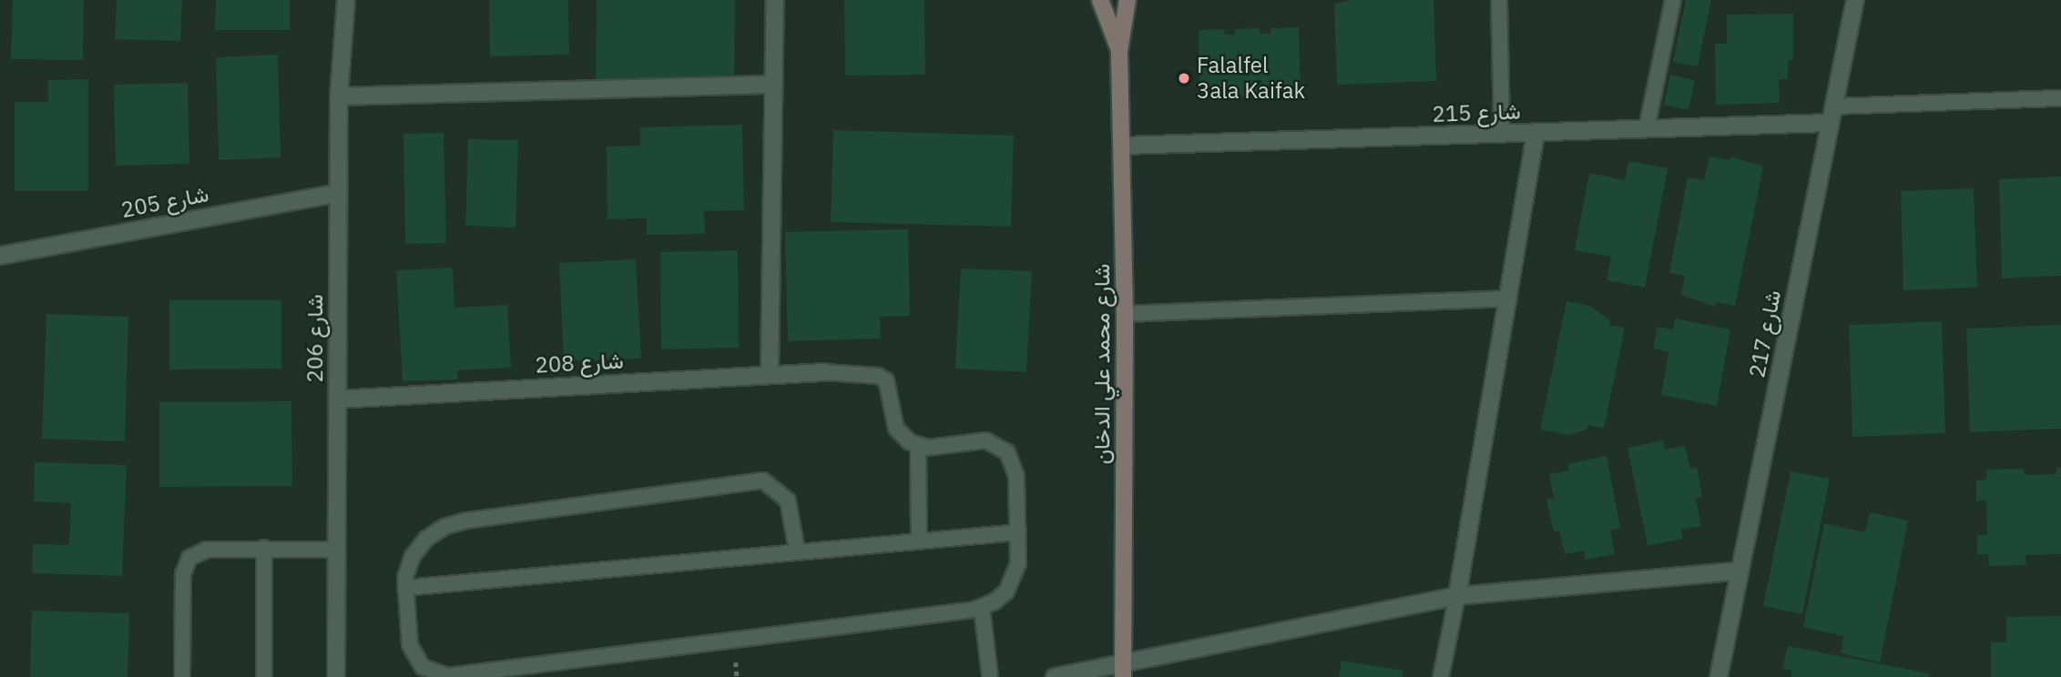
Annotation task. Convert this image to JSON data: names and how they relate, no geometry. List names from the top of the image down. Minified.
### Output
{"streets":{"street":["شارع 215","شارع 205","شارع 217","شارع 206","شارع 208","شارع محمد علي الدخان"]},"crossings":[["شارع 215","شارع 217"],["شارع 215","شارع محمد علي الدخان"],["شارع 205","شارع 206"],["شارع 206","شارع 208"]],"places":["Falalfel 3ala Kaifak"]}
